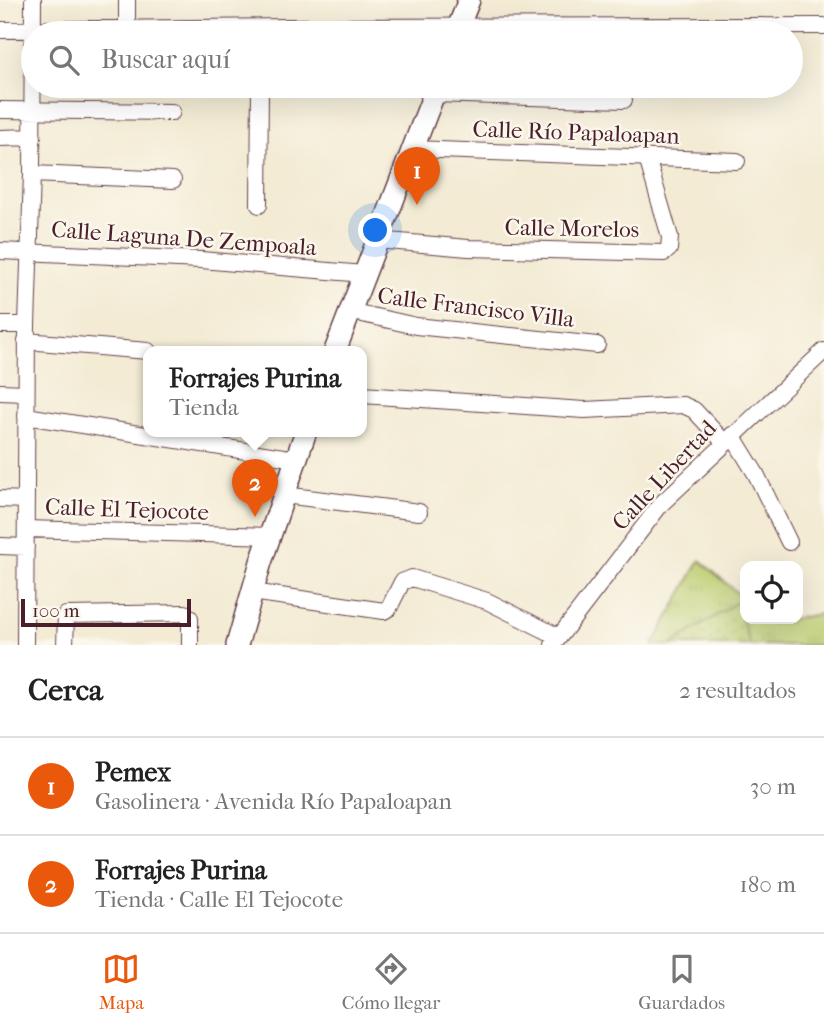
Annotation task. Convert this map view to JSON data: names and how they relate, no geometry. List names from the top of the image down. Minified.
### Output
{"streets":{"street":["Calle Río Papaloapan","Calle Morelos","Calle Laguna De Zempoala","Calle Francisco Villa","Calle Libertad","Calle El Tejocote"]},"crossings":[["Calle Río Papaloapan","Calle Morelos"]],"scale_bar":"100 m","page":{"search":"Buscar aquí","pins":["1","2"],"popup":["Forrajes Purina","Tienda"],"scale":"100 m","heading":["Cerca","2 resultados"],"list":[{"mark":"1","name":"Pemex","note":"Gasolinera · Avenida Río Papaloapan","value":"30 m"},{"mark":"2","name":"Forrajes Purina","note":"Tienda · Calle El Tejocote","value":"180 m"}],"nav":["Mapa","Cómo llegar","Guardados"]}}
